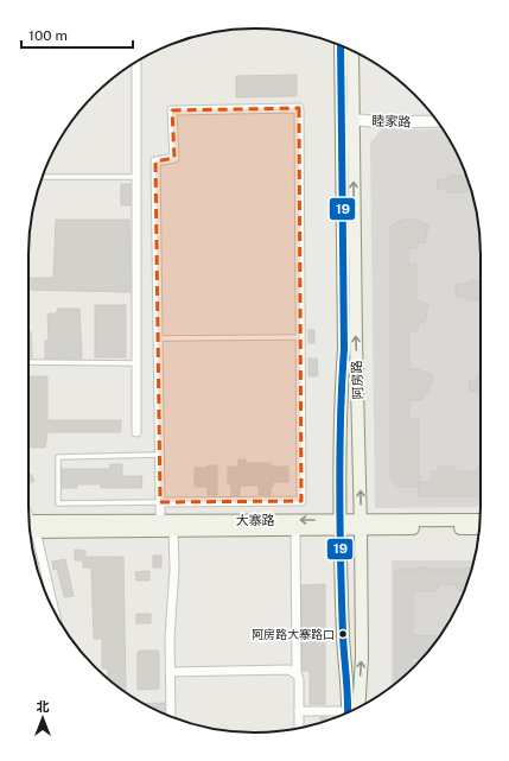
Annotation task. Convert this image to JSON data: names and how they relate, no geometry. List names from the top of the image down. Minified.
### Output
{"streets":{"main road":["阿房路","大寨路"],"street":["睦家路"]},"crossings":[["睦家路","阿房路"],["阿房路","大寨路"]],"places":["阿房路大寨路口"],"lines":["transit line 19"],"scale_bar":"100 m","north":"top"}
